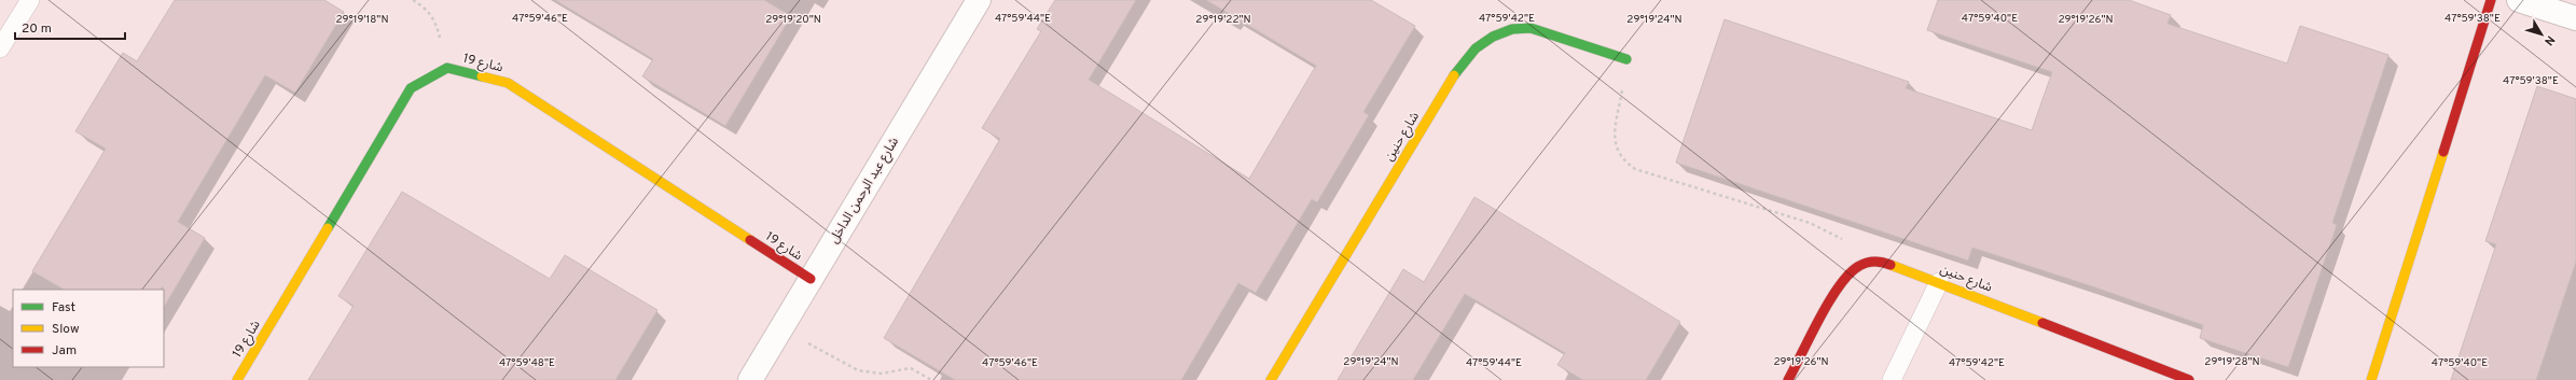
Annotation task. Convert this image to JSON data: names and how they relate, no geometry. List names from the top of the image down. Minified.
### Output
{"streets":{"street":["شارع 19","شارع حنين","شارع عبد الرحمن الداخل"]},"crossings":[["شارع 19","شارع عبد الرحمن الداخل"]],"legend":["Fast","Slow","Jam"],"scale_bar":"20 m","north":"bottom right","coordinates":["47°59'38\"E","47°59'42\"E","47°59'46\"E","47°59'44\"E","47°59'40\"E","29°19'20\"N","29°19'24\"N","29°19'26\"N","29°19'18\"N","29°19'22\"N","29°19'28\"N","47°59'48\"E"]}
